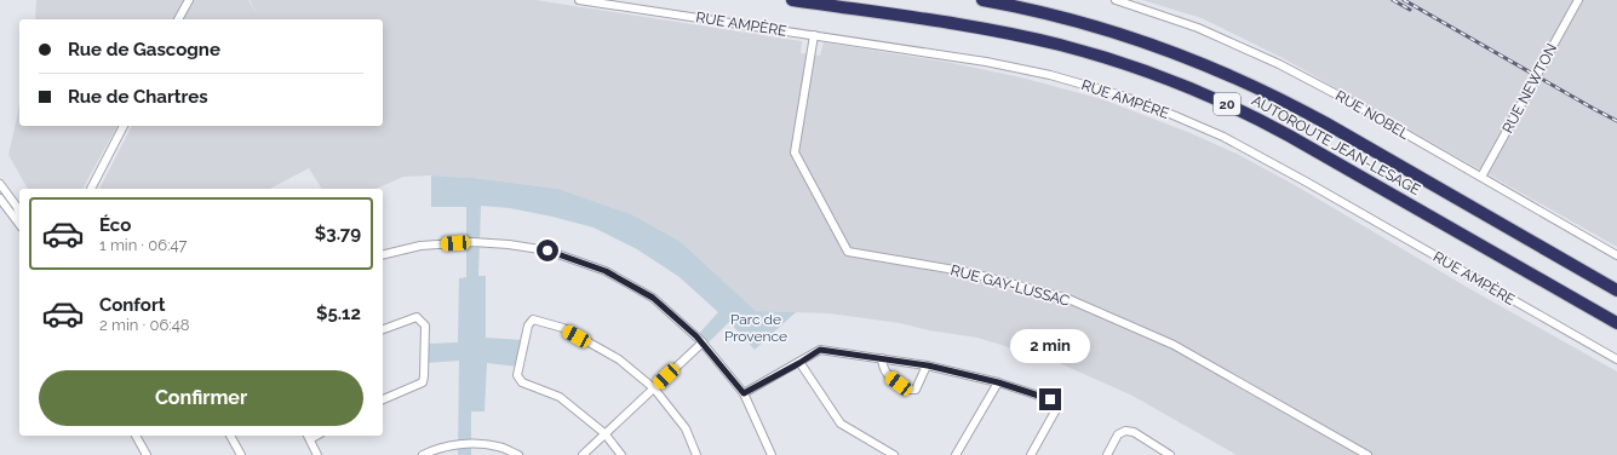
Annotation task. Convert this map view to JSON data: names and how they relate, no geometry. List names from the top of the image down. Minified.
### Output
{"streets":{"highway":["20","AUTOROUTE JEAN-LESAGE"],"street":["RUE AMPÈRE","RUE NEWTON","RUE NOBEL","RUE GAY-LUSSAC"]},"crossings":[["RUE AMPÈRE","RUE GAY-LUSSAC"],["RUE NEWTON","RUE NOBEL"]],"parks":["Parc de Provence"],"page":{"banner":["Rue de Gascogne","Rue de Chartres"],"list":[{"name":"Éco","note":"1 min · 06:47","value":"$3.79"},{"name":"Confort","note":"2 min · 06:48","value":"$5.12"}],"bubble":"2 min","buttons":"Confirmer"}}
